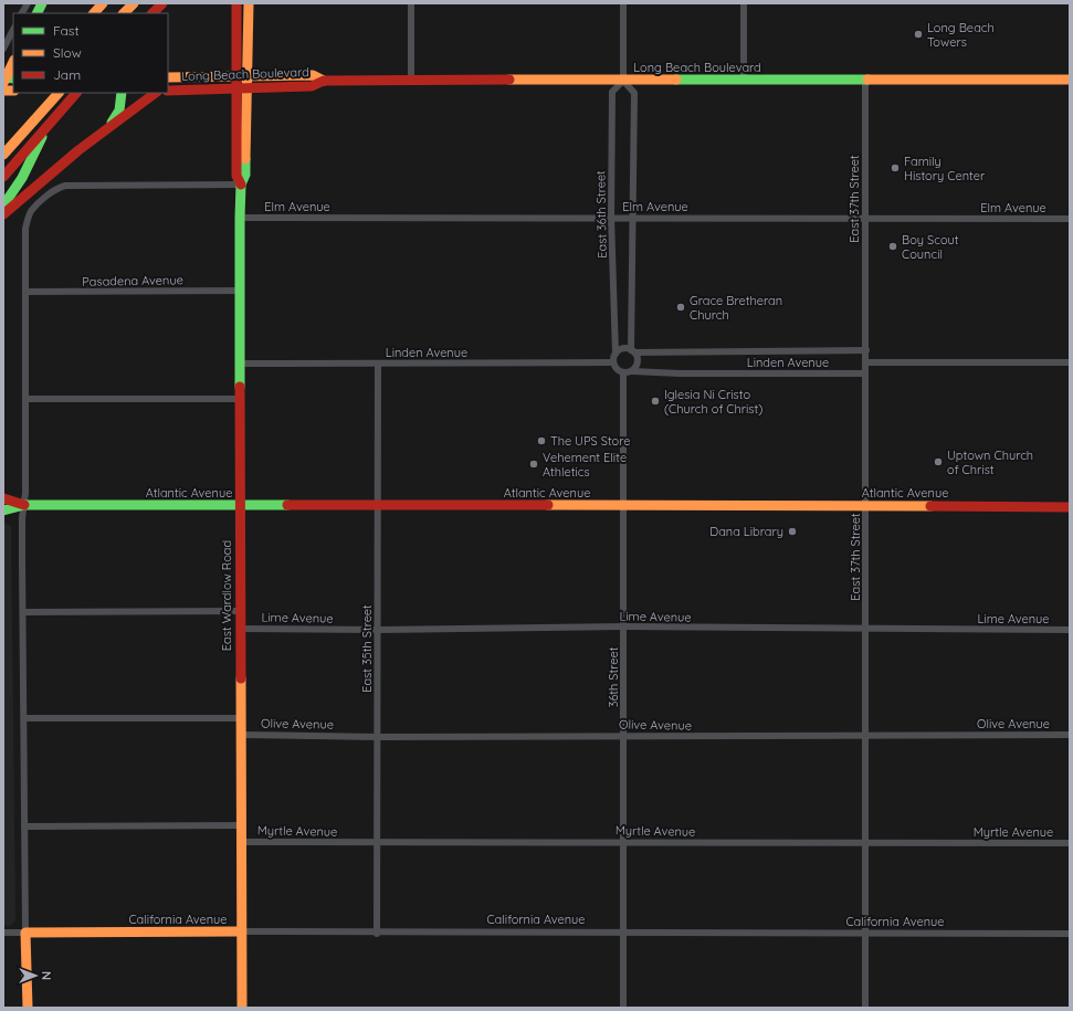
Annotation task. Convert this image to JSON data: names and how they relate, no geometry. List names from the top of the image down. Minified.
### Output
{"streets":{"main road":["Long Beach Boulevard","Atlantic Avenue","East Wardlow Road","California Avenue"],"street":["East 37th Street","Elm Avenue","East 36th Street","Pasadena Avenue","Linden Avenue","Lime Avenue","East 35th Street","36th Street","Olive Avenue","Myrtle Avenue"]},"crossings":[["Long Beach Boulevard","East 37th Street"],["Long Beach Boulevard","East 36th Street"],["Long Beach Boulevard","East Wardlow Road"],["East 37th Street","Elm Avenue"],["East 37th Street","Linden Avenue"],["East 37th Street","Atlantic Avenue"],["East 37th Street","Lime Avenue"],["East 37th Street","Olive Avenue"],["East 37th Street","Myrtle Avenue"],["East 37th Street","California Avenue"],["Elm Avenue","East 36th Street"],["Elm Avenue","East Wardlow Road"],["East 36th Street","Linden Avenue"],["East 36th Street","36th Street"],["Pasadena Avenue","East Wardlow Road"],["Linden Avenue","East Wardlow Road"],["Linden Avenue","East 35th Street"],["Linden Avenue","36th Street"],["Atlantic Avenue","East Wardlow Road"],["Atlantic Avenue","East 35th Street"],["Atlantic Avenue","36th Street"],["East Wardlow Road","Lime Avenue"],["East Wardlow Road","Olive Avenue"],["East Wardlow Road","Myrtle Avenue"],["East Wardlow Road","California Avenue"],["Lime Avenue","East 35th Street"],["Lime Avenue","36th Street"],["East 35th Street","Olive Avenue"],["East 35th Street","Myrtle Avenue"],["East 35th Street","California Avenue"],["36th Street","Olive Avenue"],["36th Street","Myrtle Avenue"],["36th Street","California Avenue"]],"places":["Long Beach Towers","Family History Center","Boy Scout Council","Grace Bretheran Church","Iglesia Ni Cristo (Church of Christ)","The UPS Store","Uptown Church of Christ","Vehement Elite Athletics","Dana Library"],"legend":["Fast","Slow","Jam"],"north":"right"}
